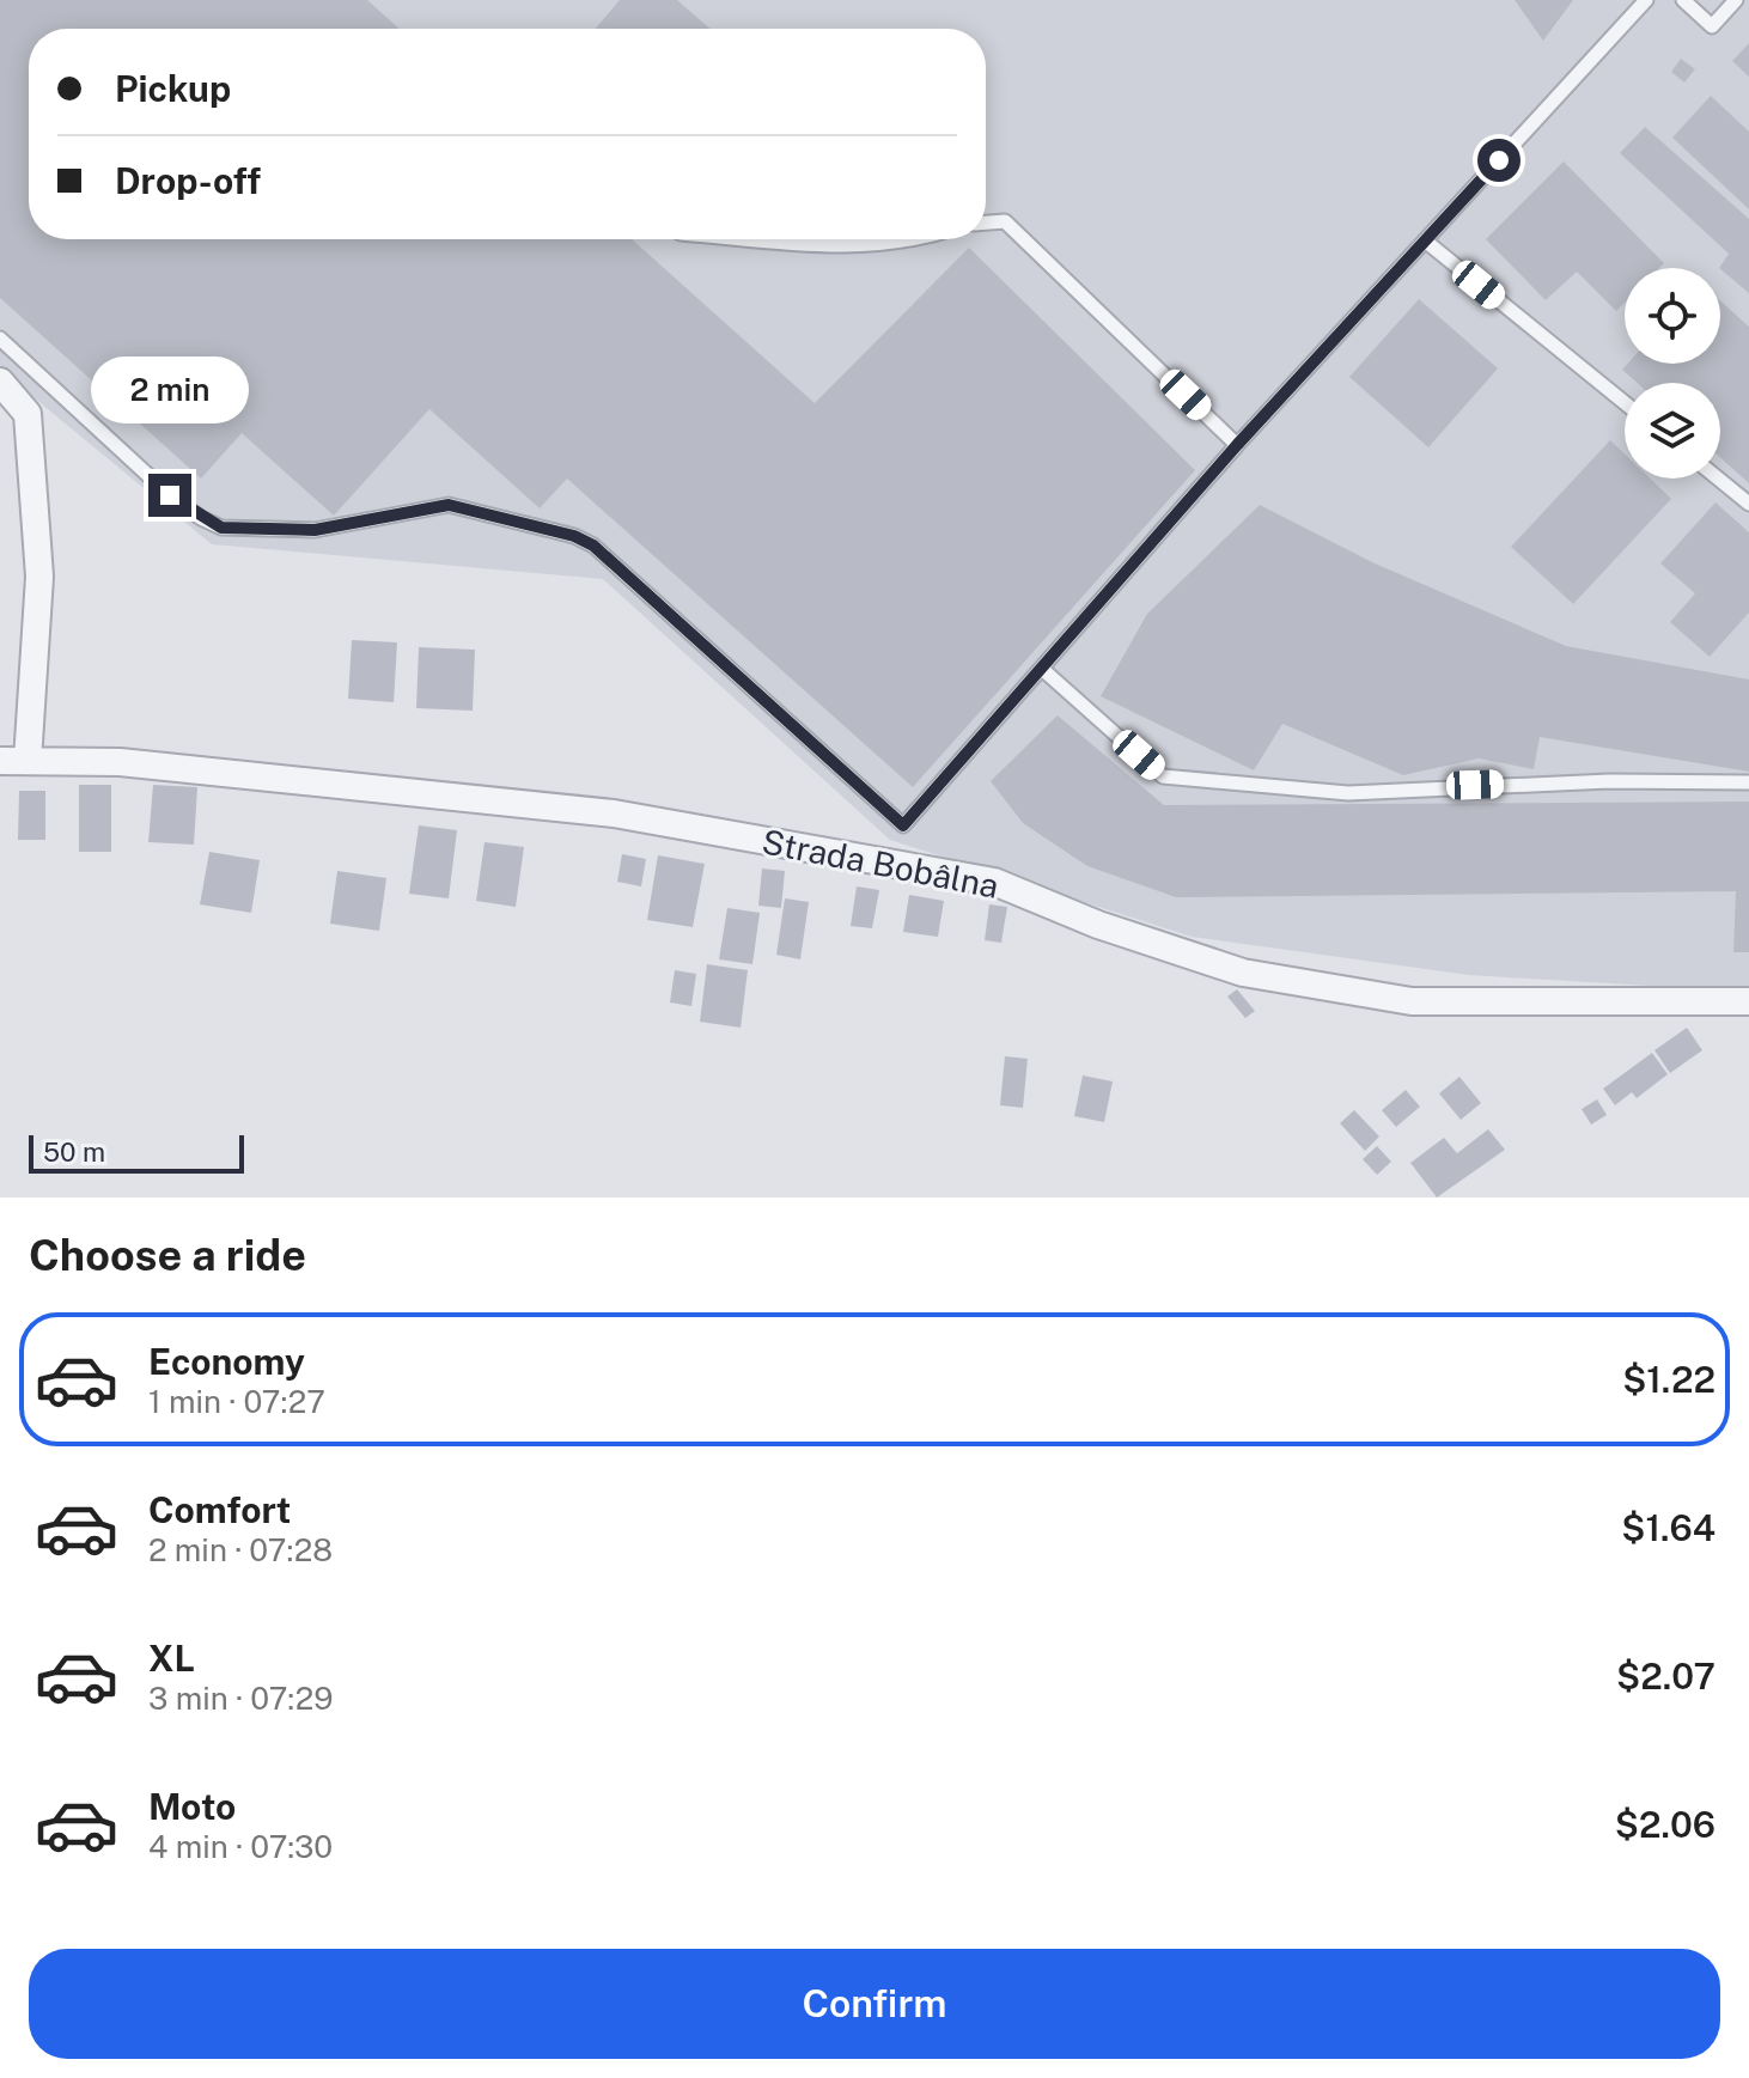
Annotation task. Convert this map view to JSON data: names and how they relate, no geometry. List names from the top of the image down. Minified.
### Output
{"streets":{"street":["Strada Bobâlna"]},"scale_bar":"50 m","page":{"banner":["Pickup","Drop-off"],"bubble":"2 min","scale":"50 m","heading":"Choose a ride","list":[{"name":"Economy","note":"1 min · 07:27","value":"$1.22"},{"name":"Comfort","note":"2 min · 07:28","value":"$1.64"},{"name":"XL","note":"3 min · 07:29","value":"$2.07"},{"name":"Moto","note":"4 min · 07:30","value":"$2.06"}],"buttons":"Confirm"}}
